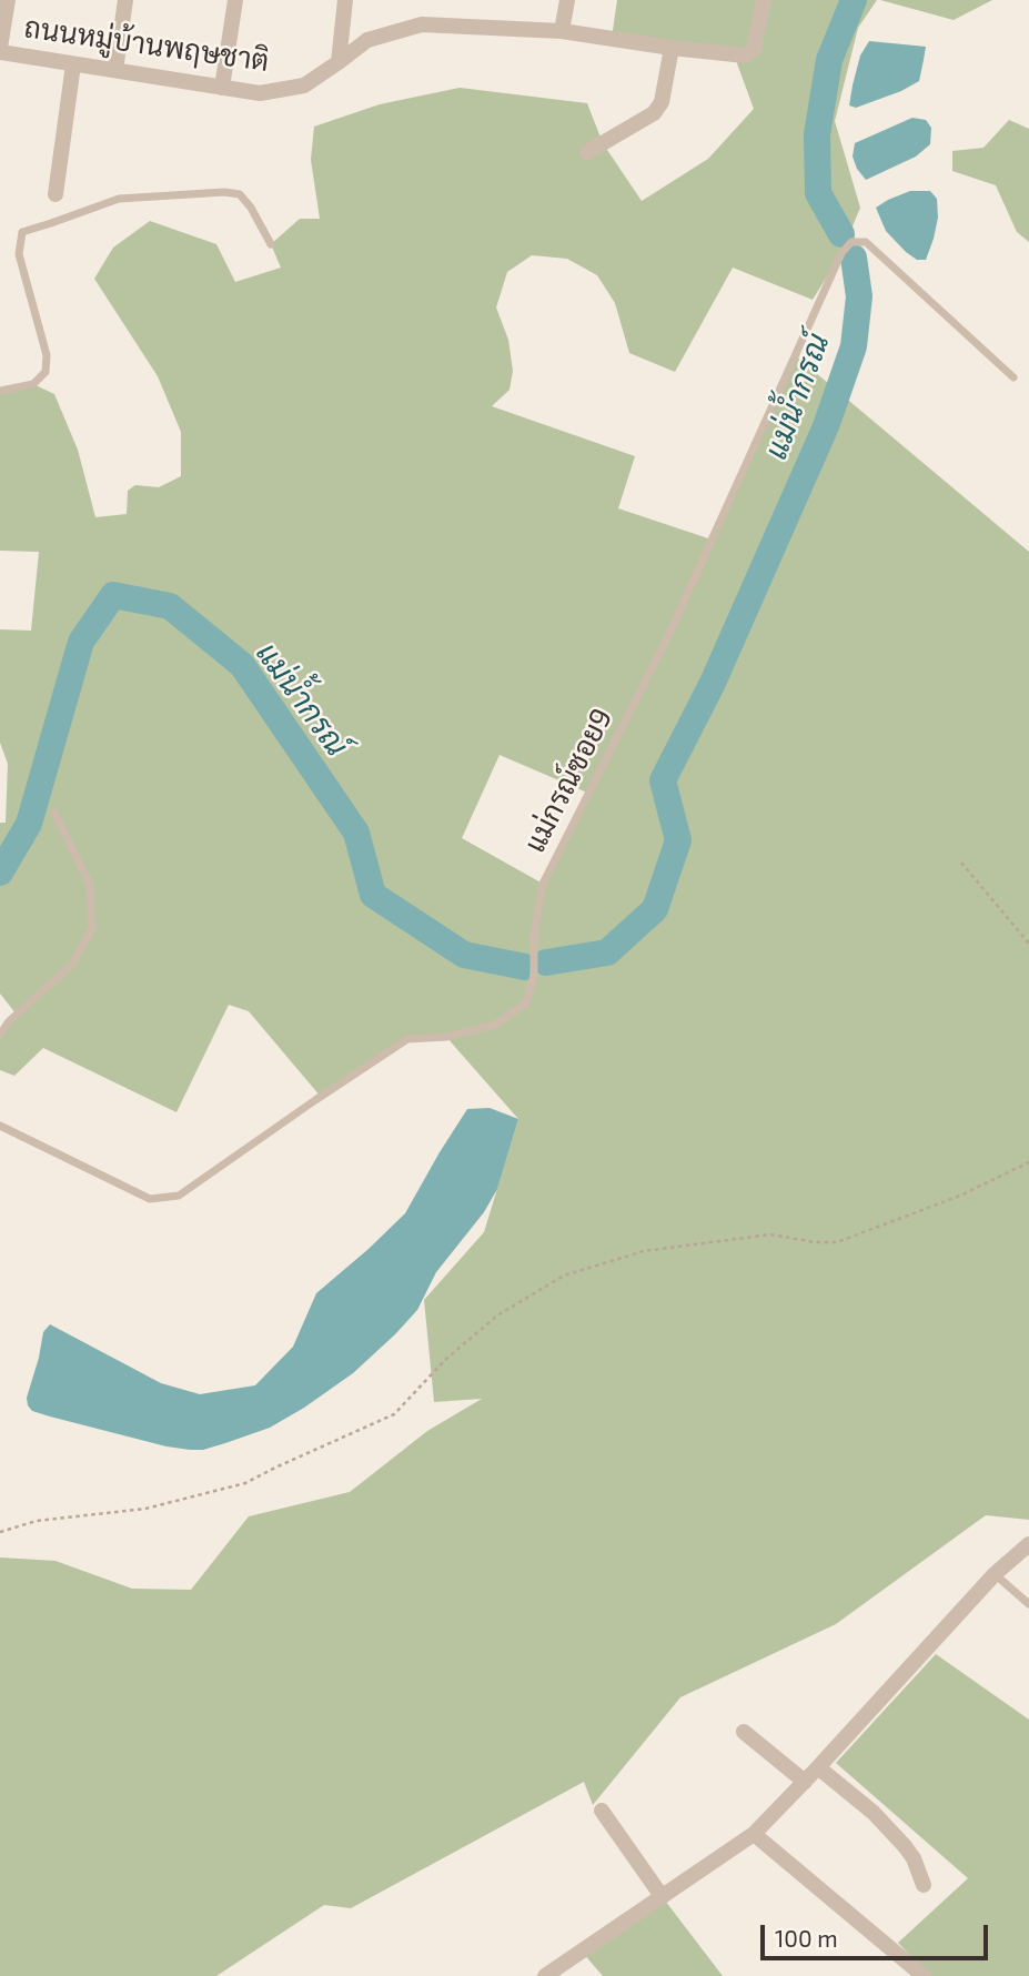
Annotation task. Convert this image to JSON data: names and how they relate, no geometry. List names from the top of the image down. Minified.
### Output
{"streets":{"street":["ถนนหมู่บ้านพฤษชาติ"],"lane":["แม่กรณ์ซอย9"]},"water":["แม่น้ำกรณ์"],"scale_bar":"100 m"}
